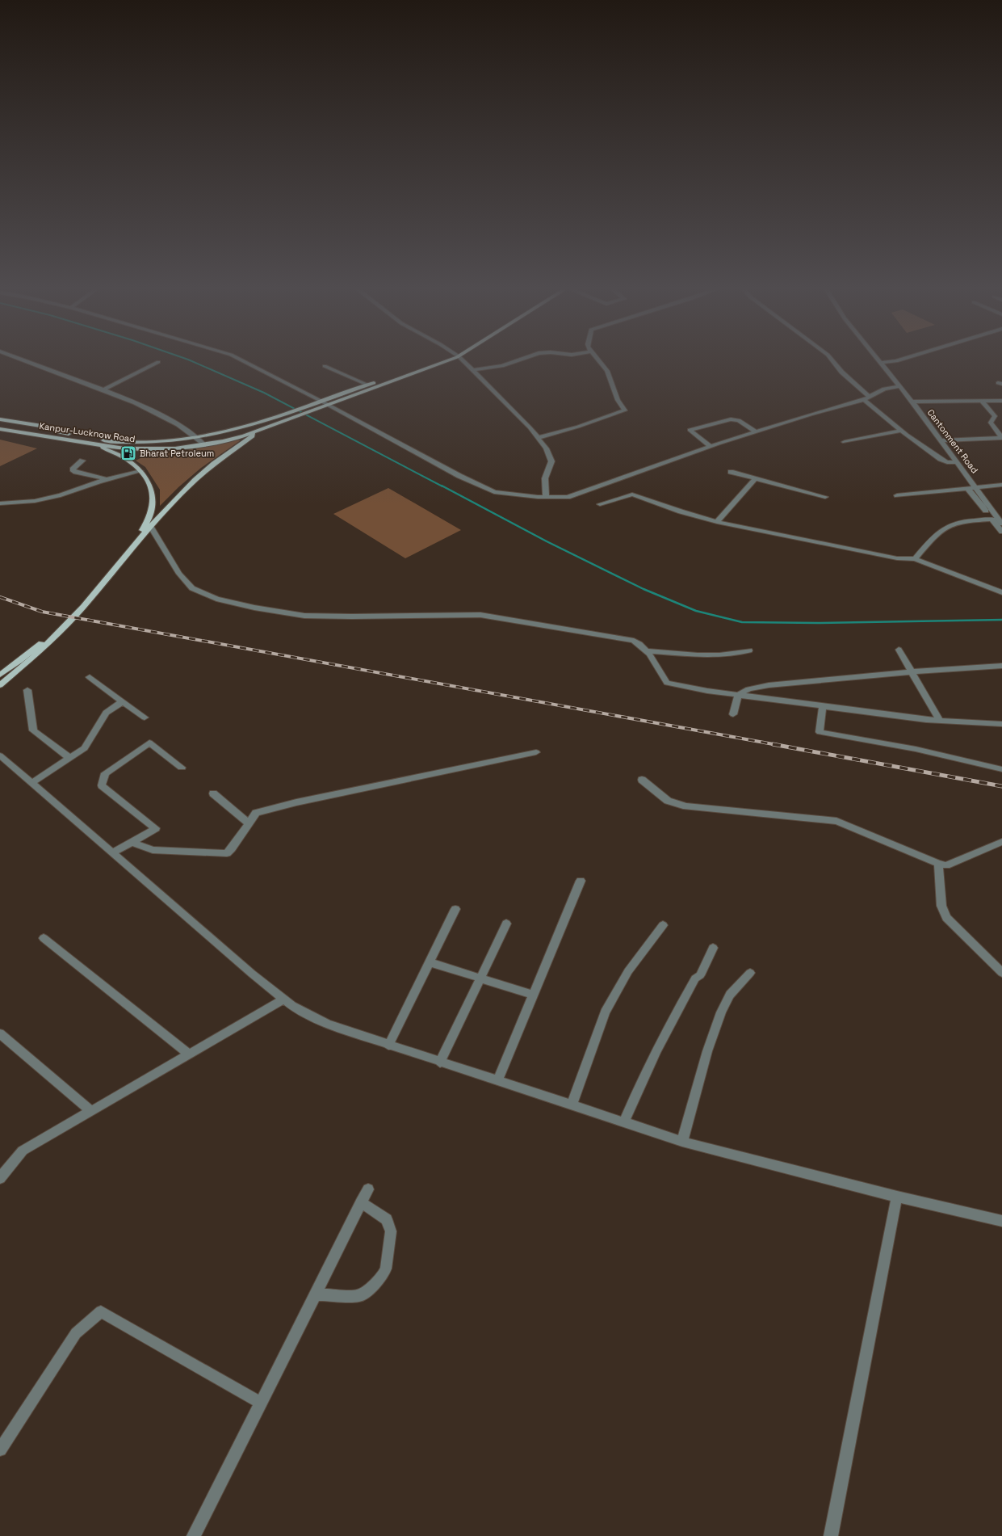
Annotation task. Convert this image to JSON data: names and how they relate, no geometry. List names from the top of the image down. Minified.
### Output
{"streets":{"main road":["Kanpur-Lucknow Road"],"street":["Cantonment Road"]},"places":{"fuel station":["Bharat Petroleum"]}}
